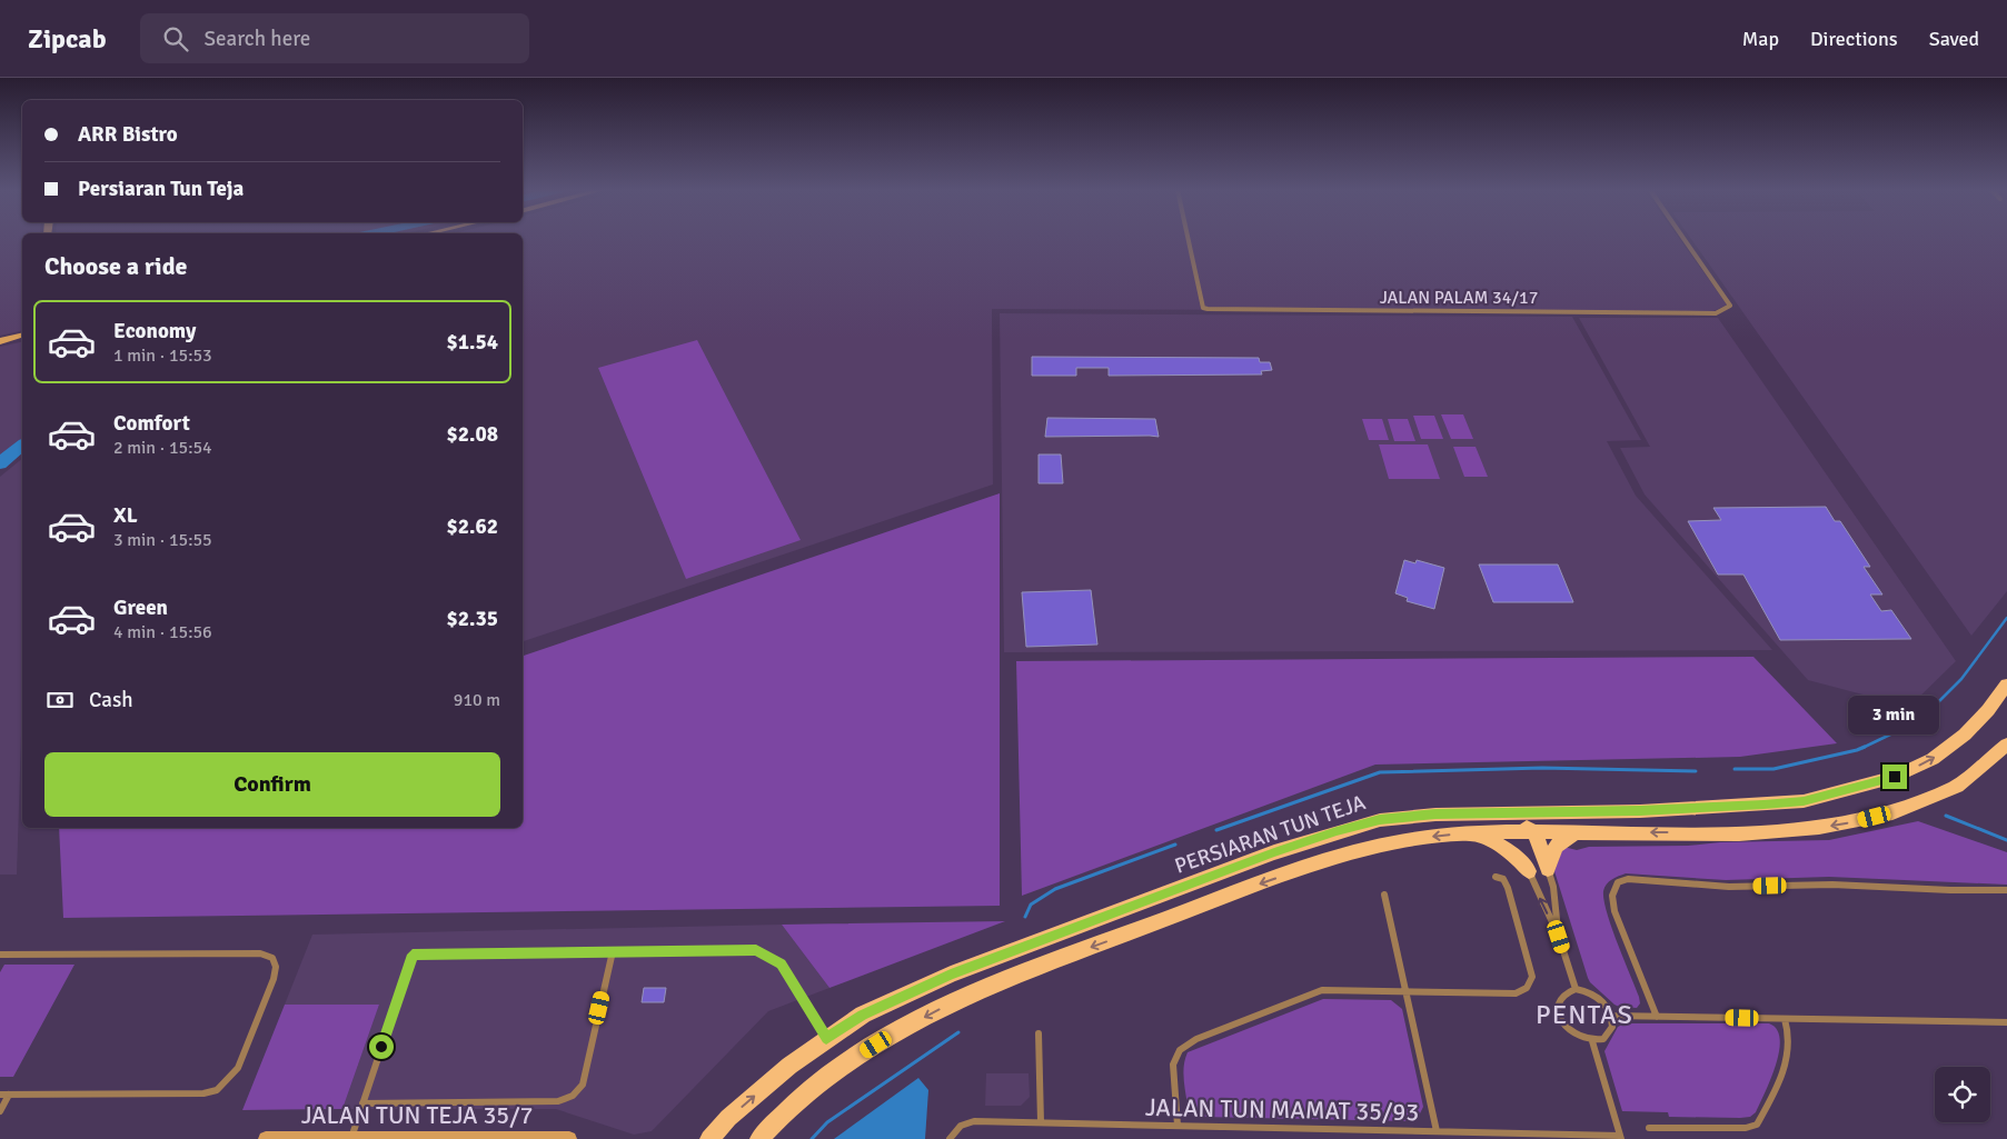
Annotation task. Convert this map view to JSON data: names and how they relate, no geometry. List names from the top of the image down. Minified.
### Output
{"streets":{"main road":["PERSIARAN TUN TEJA"],"street":["JALAN PALAM 34/17","JALAN TUN MAMAT 35/93","JALAN TUN TEJA 35/7"]},"districts":["PENTAS"],"page":{"header":"Zipcab","search":"Search here","nav":["Map","Directions","Saved"],"banner":["ARR Bistro","Persiaran Tun Teja"],"heading":"Choose a ride","list":[{"name":"Economy","note":"1 min · 15:53","value":"$1.54"},{"name":"Comfort","note":"2 min · 15:54","value":"$2.08"},{"name":"XL","note":"3 min · 15:55","value":"$2.62"},{"name":"Green","note":"4 min · 15:56","value":"$2.35"}],"pay":["Cash","910 m"],"bubble":"3 min","buttons":"Confirm"}}
